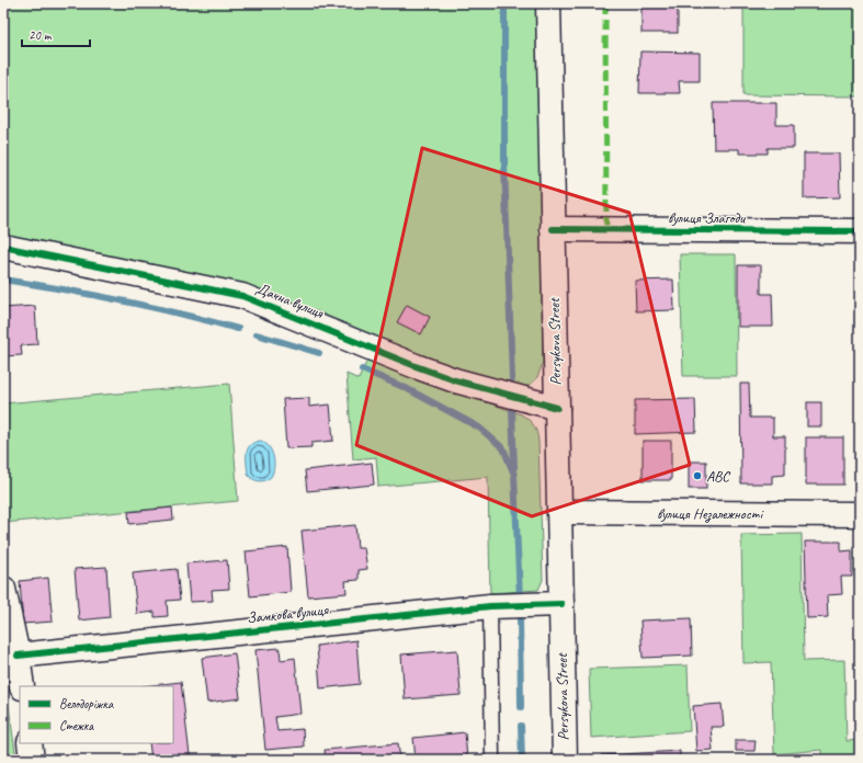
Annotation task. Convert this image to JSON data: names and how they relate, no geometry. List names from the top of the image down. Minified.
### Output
{"streets":{"street":["вулиця Злагоди","Дачна вулиця","Persykova Street","вулиця Незалежності","Замкова вулиця"]},"crossings":[["вулиця Злагоди","Persykova Street"],["Дачна вулиця","Persykova Street"],["Persykova Street","вулиця Незалежності"],["Persykova Street","Замкова вулиця"]],"places":["ABC"],"legend":["Велодоріжка","Стежка"],"scale_bar":"20 m"}
